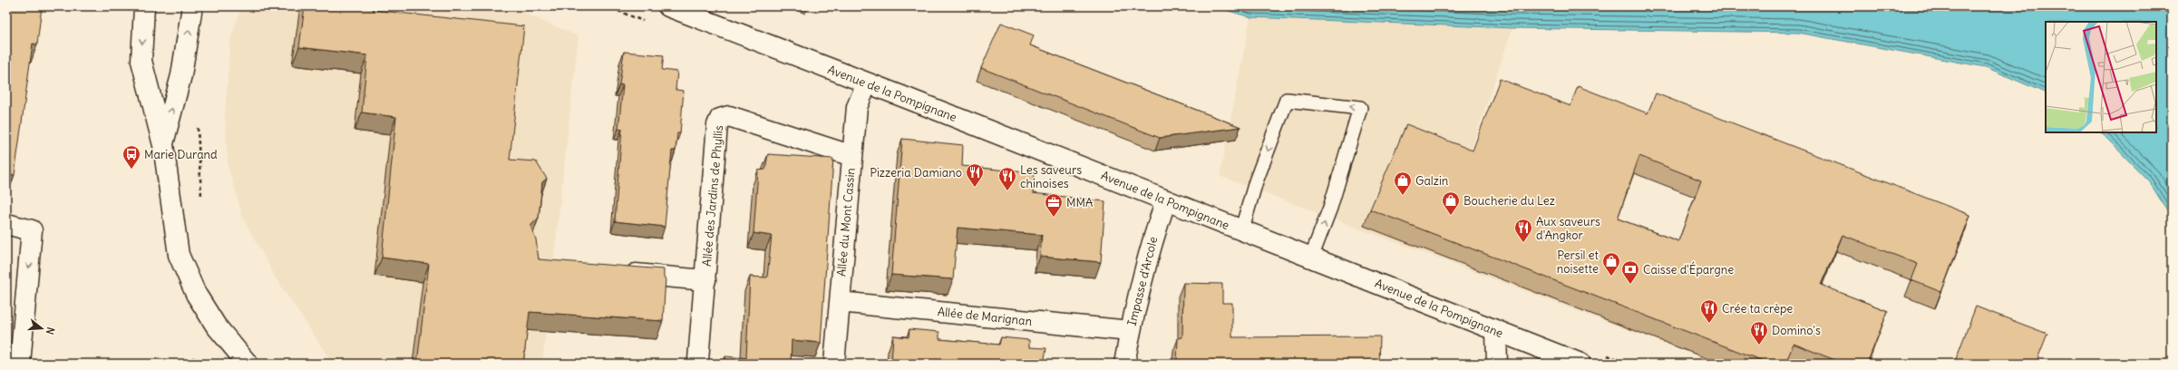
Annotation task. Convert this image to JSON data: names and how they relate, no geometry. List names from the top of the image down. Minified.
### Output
{"streets":{"street":["Avenue de la Pompignane","Allée des Jardins de Phyllis","Allée du Mont Cassin","Impasse d'Arcole","Allée de Marignan"]},"crossings":[["Avenue de la Pompignane","Allée du Mont Cassin"],["Avenue de la Pompignane","Impasse d'Arcole"],["Allée des Jardins de Phyllis","Allée du Mont Cassin"],["Allée du Mont Cassin","Allée de Marignan"],["Impasse d'Arcole","Allée de Marignan"]],"places":{"bus stop":["Marie Durand"],"restaurant":["Pizzeria Damiano","Les saveurs chinoises","Aux saveurs d'Angkor","Crée ta crèpe","Domino's"],"shop":["Galzin","Boucherie du Lez","Persil et noisette"],"office":["MMA"],"bank":["Caisse d'Épargne"]},"north":"right"}
